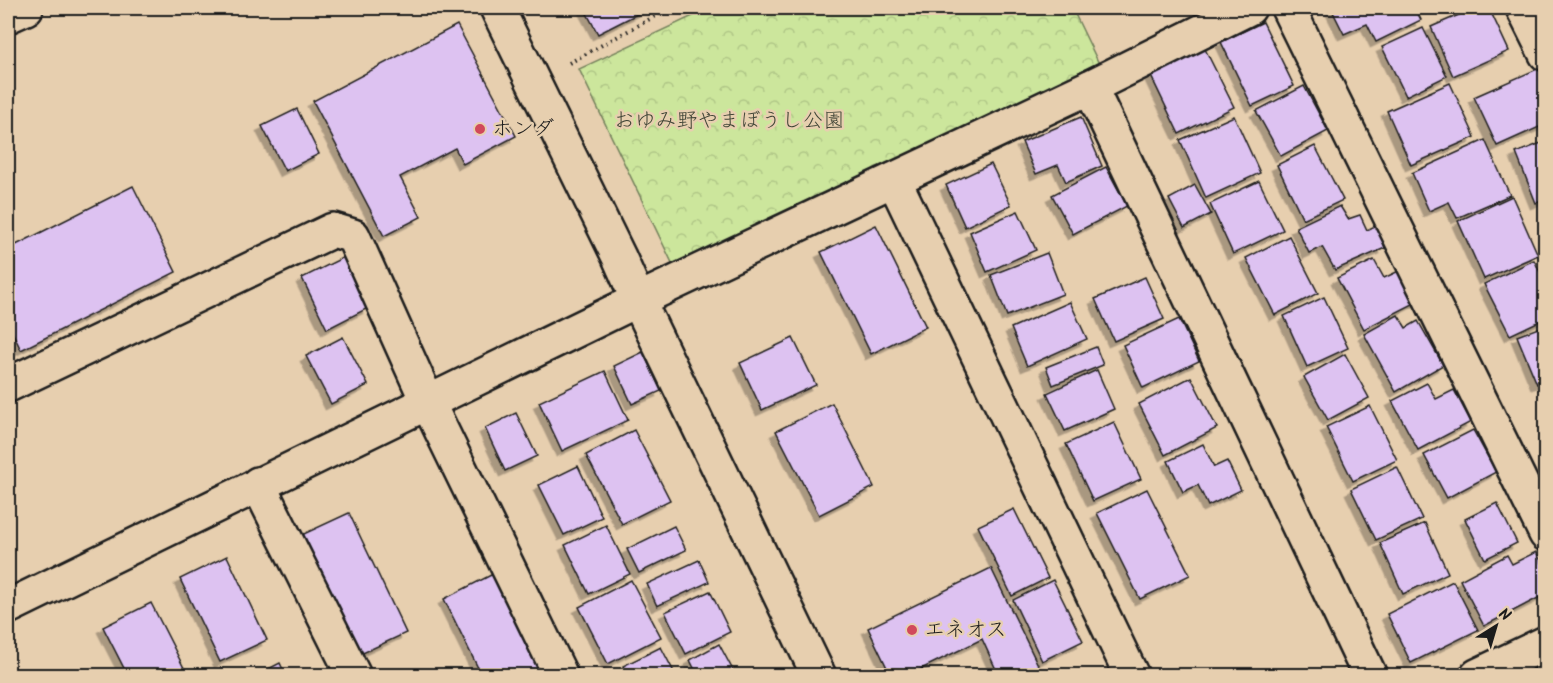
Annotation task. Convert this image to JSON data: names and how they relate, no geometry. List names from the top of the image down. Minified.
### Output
{"parks":["おゆみ野やまぼうし公園"],"places":["ホンダ","エネオス"],"north":"top right"}
